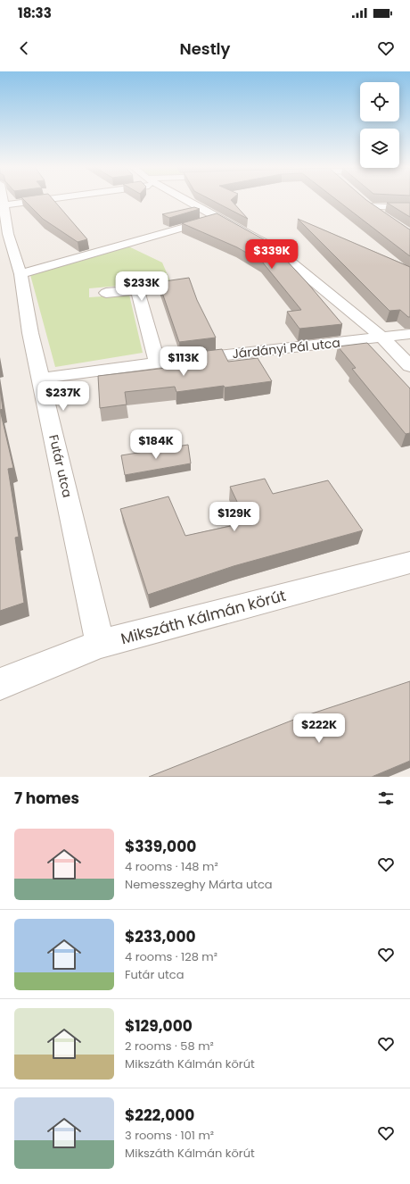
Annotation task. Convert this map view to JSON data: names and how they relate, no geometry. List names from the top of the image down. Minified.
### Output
{"streets":{"street":["Járdányi Pál utca","Futár utca","Mikszáth Kálmán körút"]},"crossings":[["Járdányi Pál utca","Futár utca"],["Futár utca","Mikszáth Kálmán körút"]],"page":{"status":"18:33","header":"Nestly","price":["$339K","$233K","$113K","$237K","$184K","$129K","$222K"],"heading":"7 homes","list":[{"name":"$339,000","note":"4 rooms · 148 m² · Nemesszeghy Márta utca"},{"name":"$233,000","note":"4 rooms · 128 m² · Futár utca"},{"name":"$129,000","note":"2 rooms · 58 m² · Mikszáth Kálmán körút"},{"name":"$222,000","note":"3 rooms · 101 m² · Mikszáth Kálmán körút"}]}}
